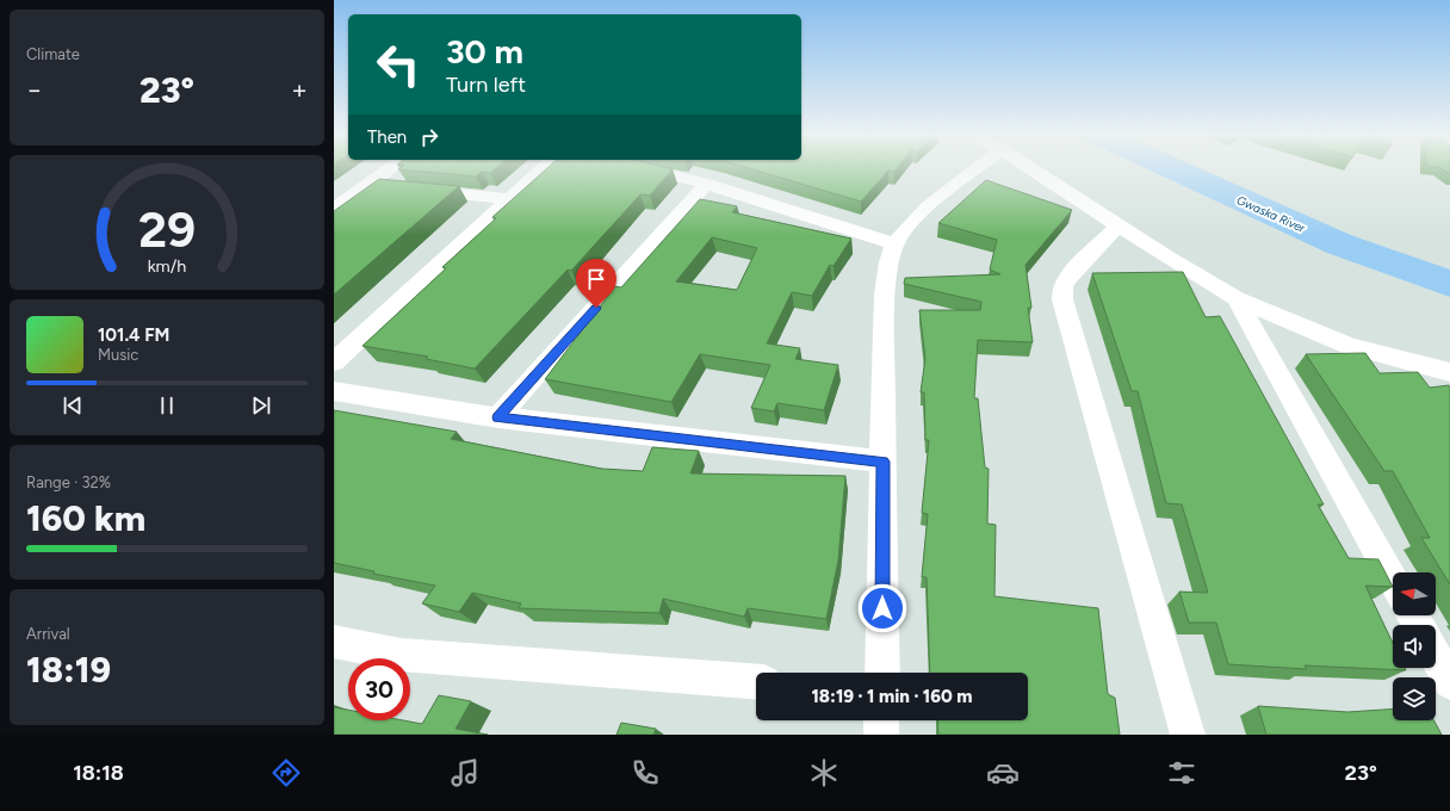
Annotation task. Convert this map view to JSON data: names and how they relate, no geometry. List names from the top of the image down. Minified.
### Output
{"water":["Gwaska River"],"north":"left","page":{"tile":["Climate",["Range · 32%","160 km"],["Arrival","18:19"]],"turn":["30 m","Turn left"],"heat":["−","23°","+"],"then":"Then","song":["101.4 FM","Music"],"limit":"30","trip":"18:19 · 1 min · 160 m","tabs":["18:18","23°"],"gauge":["29","km/h"]}}
